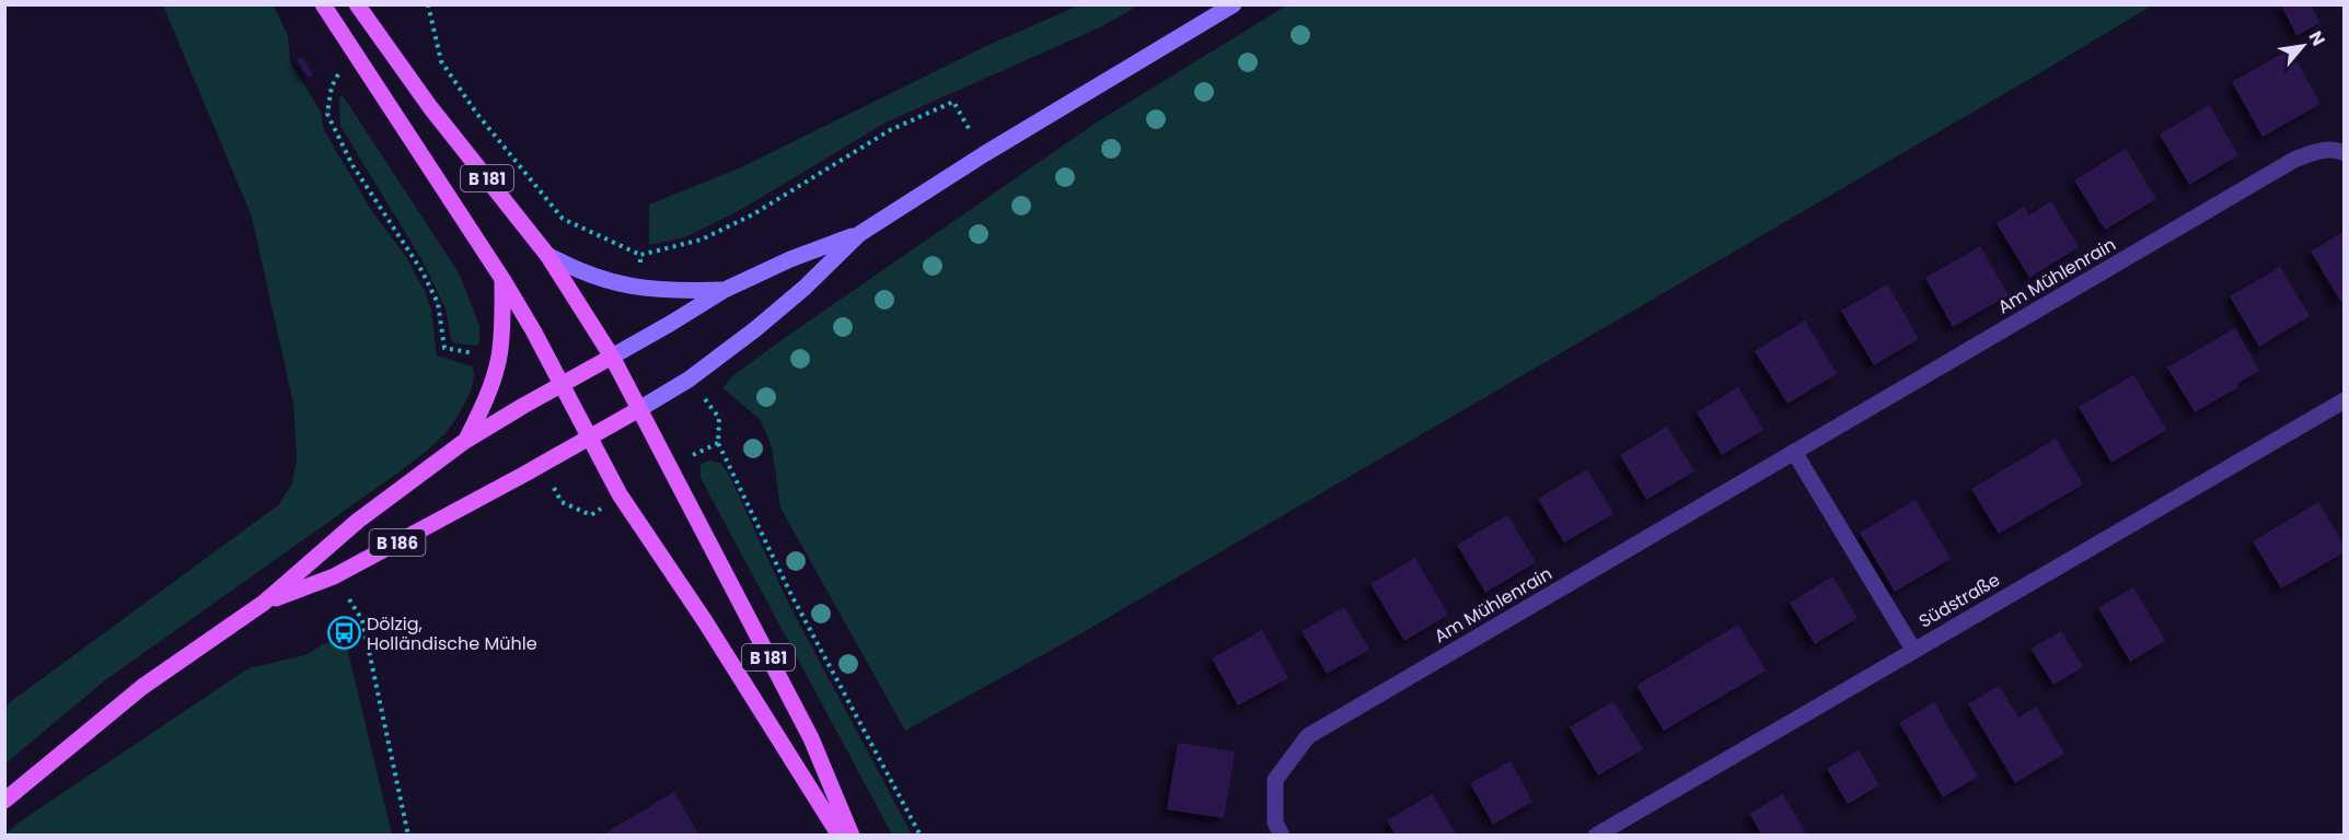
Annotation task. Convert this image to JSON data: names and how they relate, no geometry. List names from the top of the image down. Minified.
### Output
{"streets":{"main road":["B 181","B 186"],"street":["Am Mühlenrain","Südstraße"]},"crossings":[["B 181","B 186"]],"places":{"bus stop":["Dölzig, Holländische Mühle"]},"north":"top right"}
